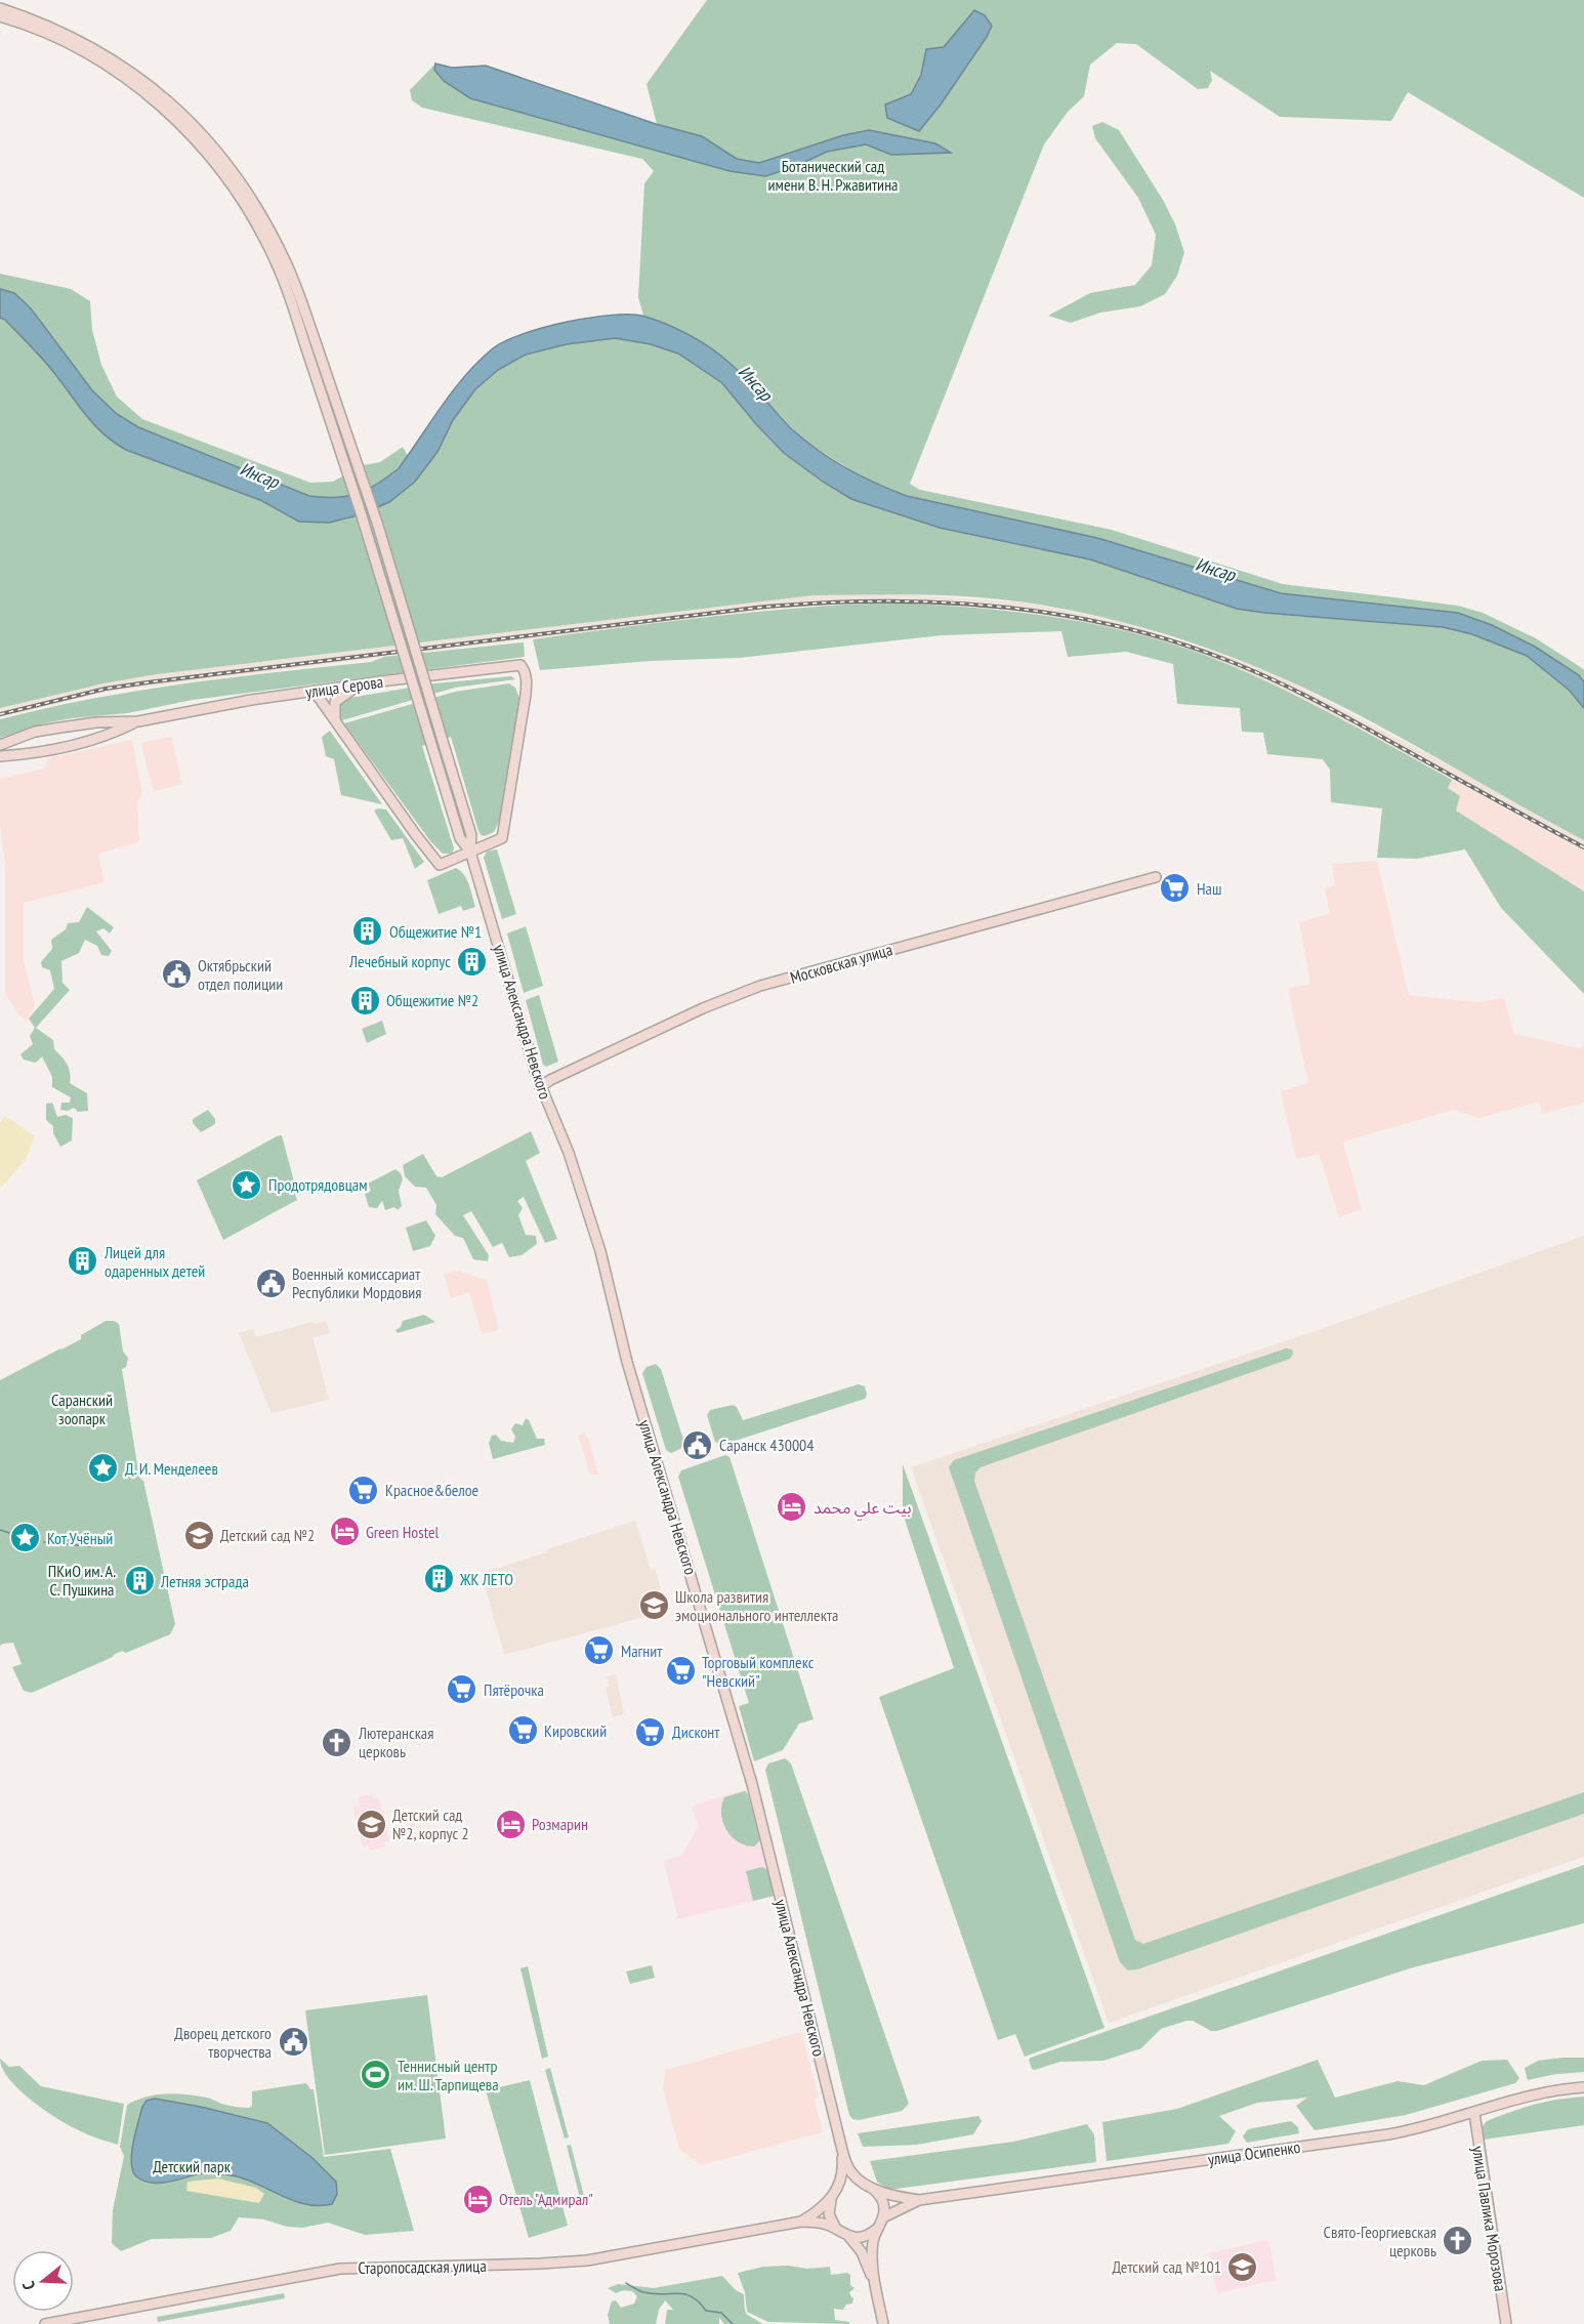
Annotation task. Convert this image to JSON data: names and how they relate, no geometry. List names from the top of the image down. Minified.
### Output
{"streets":{"main road":["улица Серова","Московская улица","улица Александра Невского","улица Осипенко","улица Павлика Морозова","Старопосадская улица"]},"crossings":[["улица Серова","улица Александра Невского"],["Московская улица","улица Александра Невского"],["улица Осипенко","улица Павлика Морозова"]],"water":["Инсар"],"parks":["Ботанический сад имени В. Н. Ржавитина","Саранский зоопарк","ПКиО им. А. С. Пушкина","Детский парк"],"places":{"supermarket":["Наш","Красное&белое","Магнит","Торговый комплекс \"Невский\"","Пятёрочка","Кировский","Дисконт"],"building":["Общежитие №1","Лечебный корпус","Общежитие №2","Лицей для одаренных детей","ЖК ЛЕТО","Летняя эстрада"],"public building":["Октябрьский отдел полиции","Военный комиссариат Республики Мордовия","Саранск 430004","Дворец детского творчества"],"place":["Продотрядовцам","Д. И. Менделеев","Кот Учёный"],"hotel":["بيت علي محمد","Green Hostel","Розмарин","Отель \"Адмирал\""],"school or university":["Детский сад №2","Школа развития эмоционального интеллекта","Детский сад №2, корпус 2","Детский сад №101"],"church":["Лютеранская церковь","Свято-Георгиевская церковь"],"sports":["Теннисный центр им. Ш. Тарпищева"]},"north":"left"}
